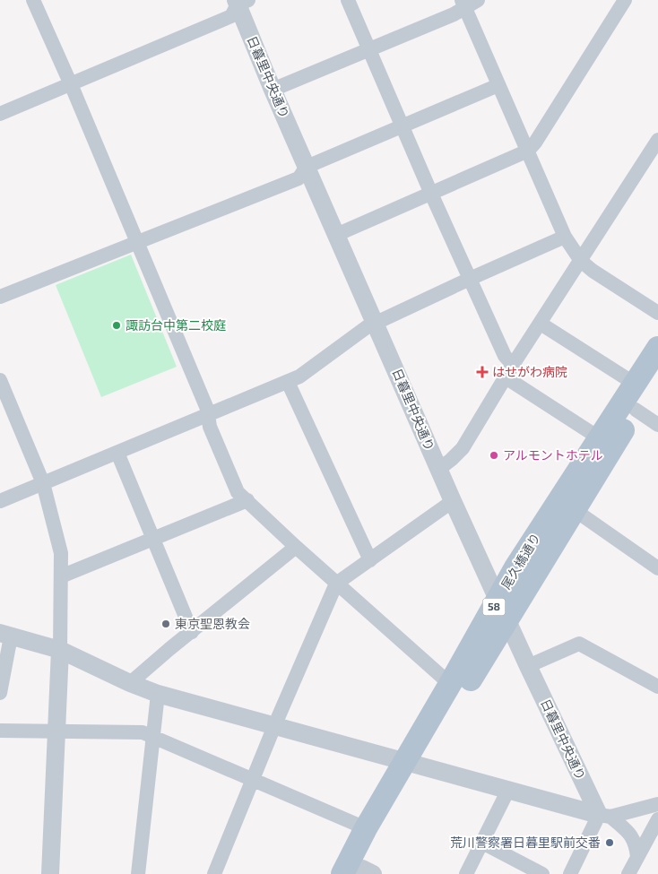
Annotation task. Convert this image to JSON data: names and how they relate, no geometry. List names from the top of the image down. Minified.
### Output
{"streets":{"main road":["尾久橋通り","58"],"street":["日暮里中央通り"]},"crossings":[["日暮里中央通り","尾久橋通り"]],"places":{"other":["諏訪台中第二校庭","アルモントホテル","東京聖恩教会","荒川警察署日暮里駅前交番"],"health":["はせがわ病院"]}}
